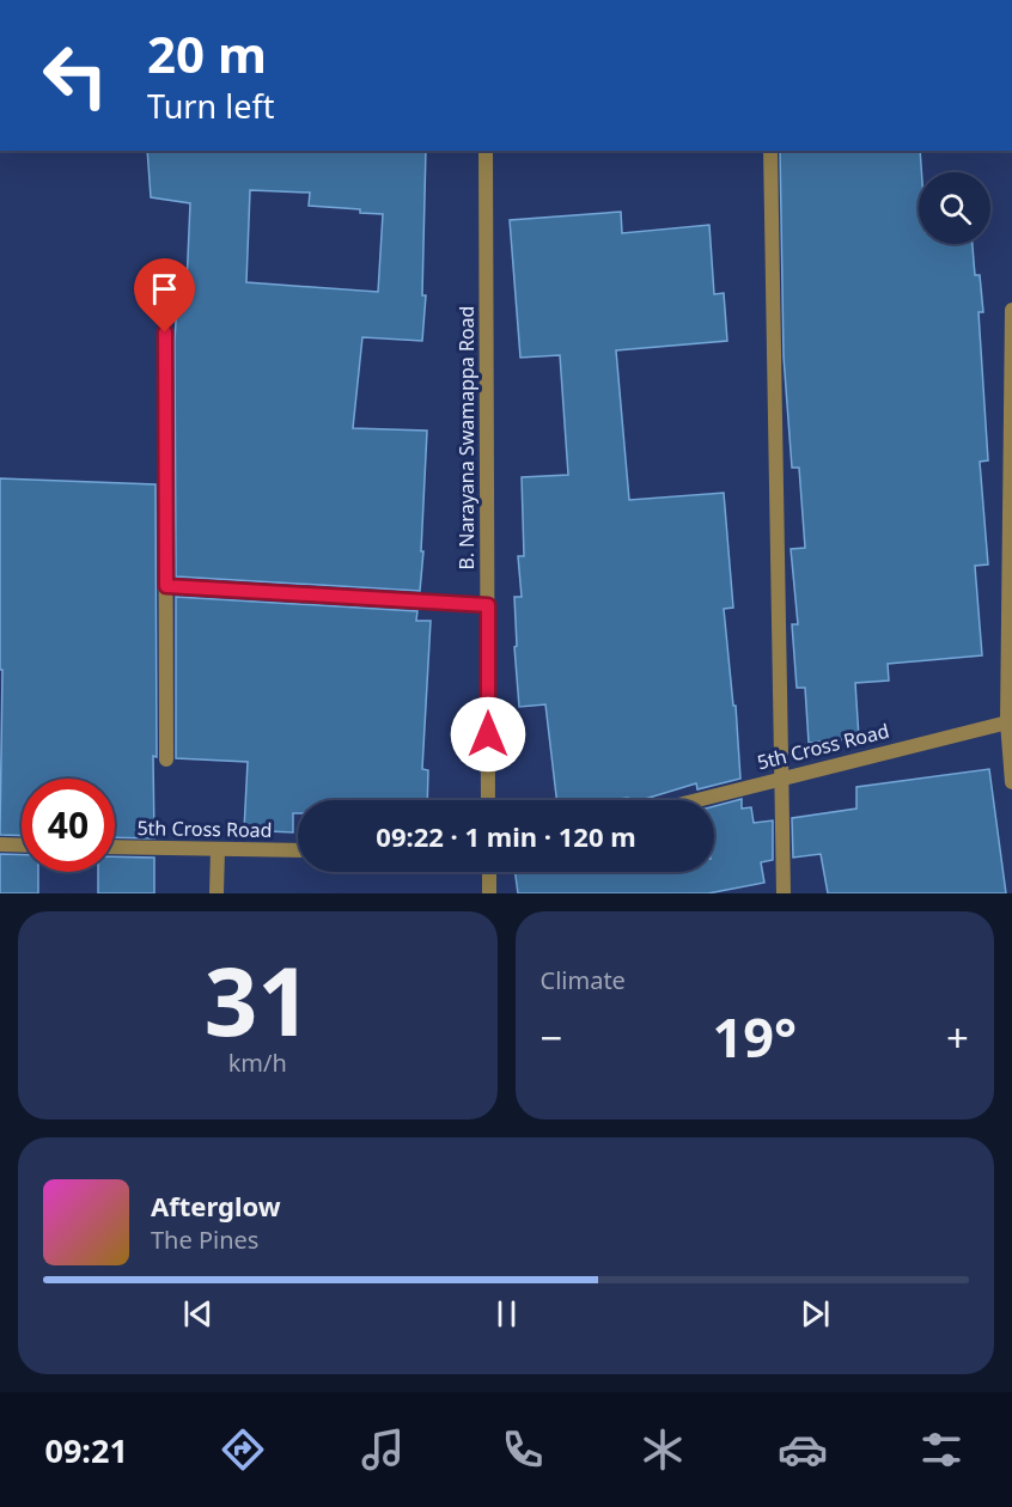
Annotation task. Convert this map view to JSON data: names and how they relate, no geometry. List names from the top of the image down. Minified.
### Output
{"streets":{"street":["B. Narayana Swamappa Road","5th Cross Road"]},"page":{"turn":["20 m","Turn left"],"limit":"40","trip":"09:22 · 1 min · 120 m","tile":[["31","km/h"],"Climate"],"heat":["−","19°","+"],"song":["Afterglow","The Pines"],"tabs":"09:21"}}
